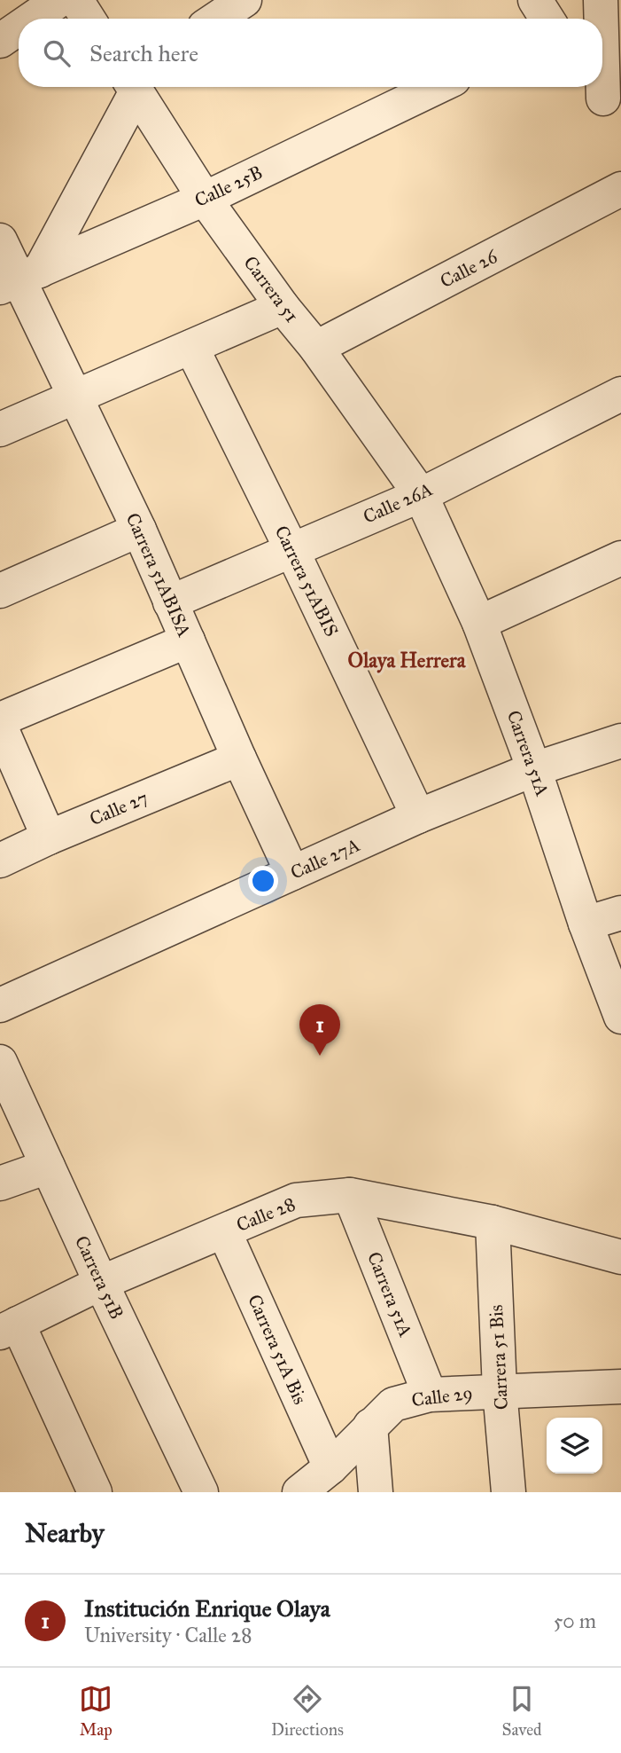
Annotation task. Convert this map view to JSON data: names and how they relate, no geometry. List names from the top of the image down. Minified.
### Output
{"streets":{"street":["Calle 25B","Calle 26","Carrera 51","Calle 26A","Carrera 51ABISA","Carrera 51ABIS","Carrera 51A","Calle 27","Calle 27A","Calle 28","Carrera 51B","Carrera 51A Bis","Carrera 51 Bis","Calle 29"]},"crossings":[["Calle 25B","Carrera 51"],["Calle 25B","Carrera 51ABISA"],["Calle 26","Carrera 51"],["Carrera 51","Calle 26A"],["Carrera 51","Carrera 51A"],["Calle 26A","Carrera 51ABISA"],["Calle 26A","Carrera 51ABIS"],["Calle 26A","Carrera 51A"],["Carrera 51ABISA","Calle 27"],["Carrera 51ABISA","Calle 27A"],["Carrera 51ABIS","Calle 27A"],["Carrera 51A","Calle 27A"],["Carrera 51A","Calle 28"],["Carrera 51A","Calle 29"],["Calle 28","Carrera 51B"],["Calle 28","Carrera 51A Bis"],["Calle 28","Carrera 51 Bis"],["Carrera 51A Bis","Calle 29"],["Carrera 51 Bis","Calle 29"]],"districts":["Olaya Herrera"],"page":{"search":"Search here","pins":"1","heading":"Nearby","list":[{"mark":"1","name":"Institución Enrique Olaya","note":"University · Calle 28","value":"50 m"}],"nav":["Map","Directions","Saved"]}}
